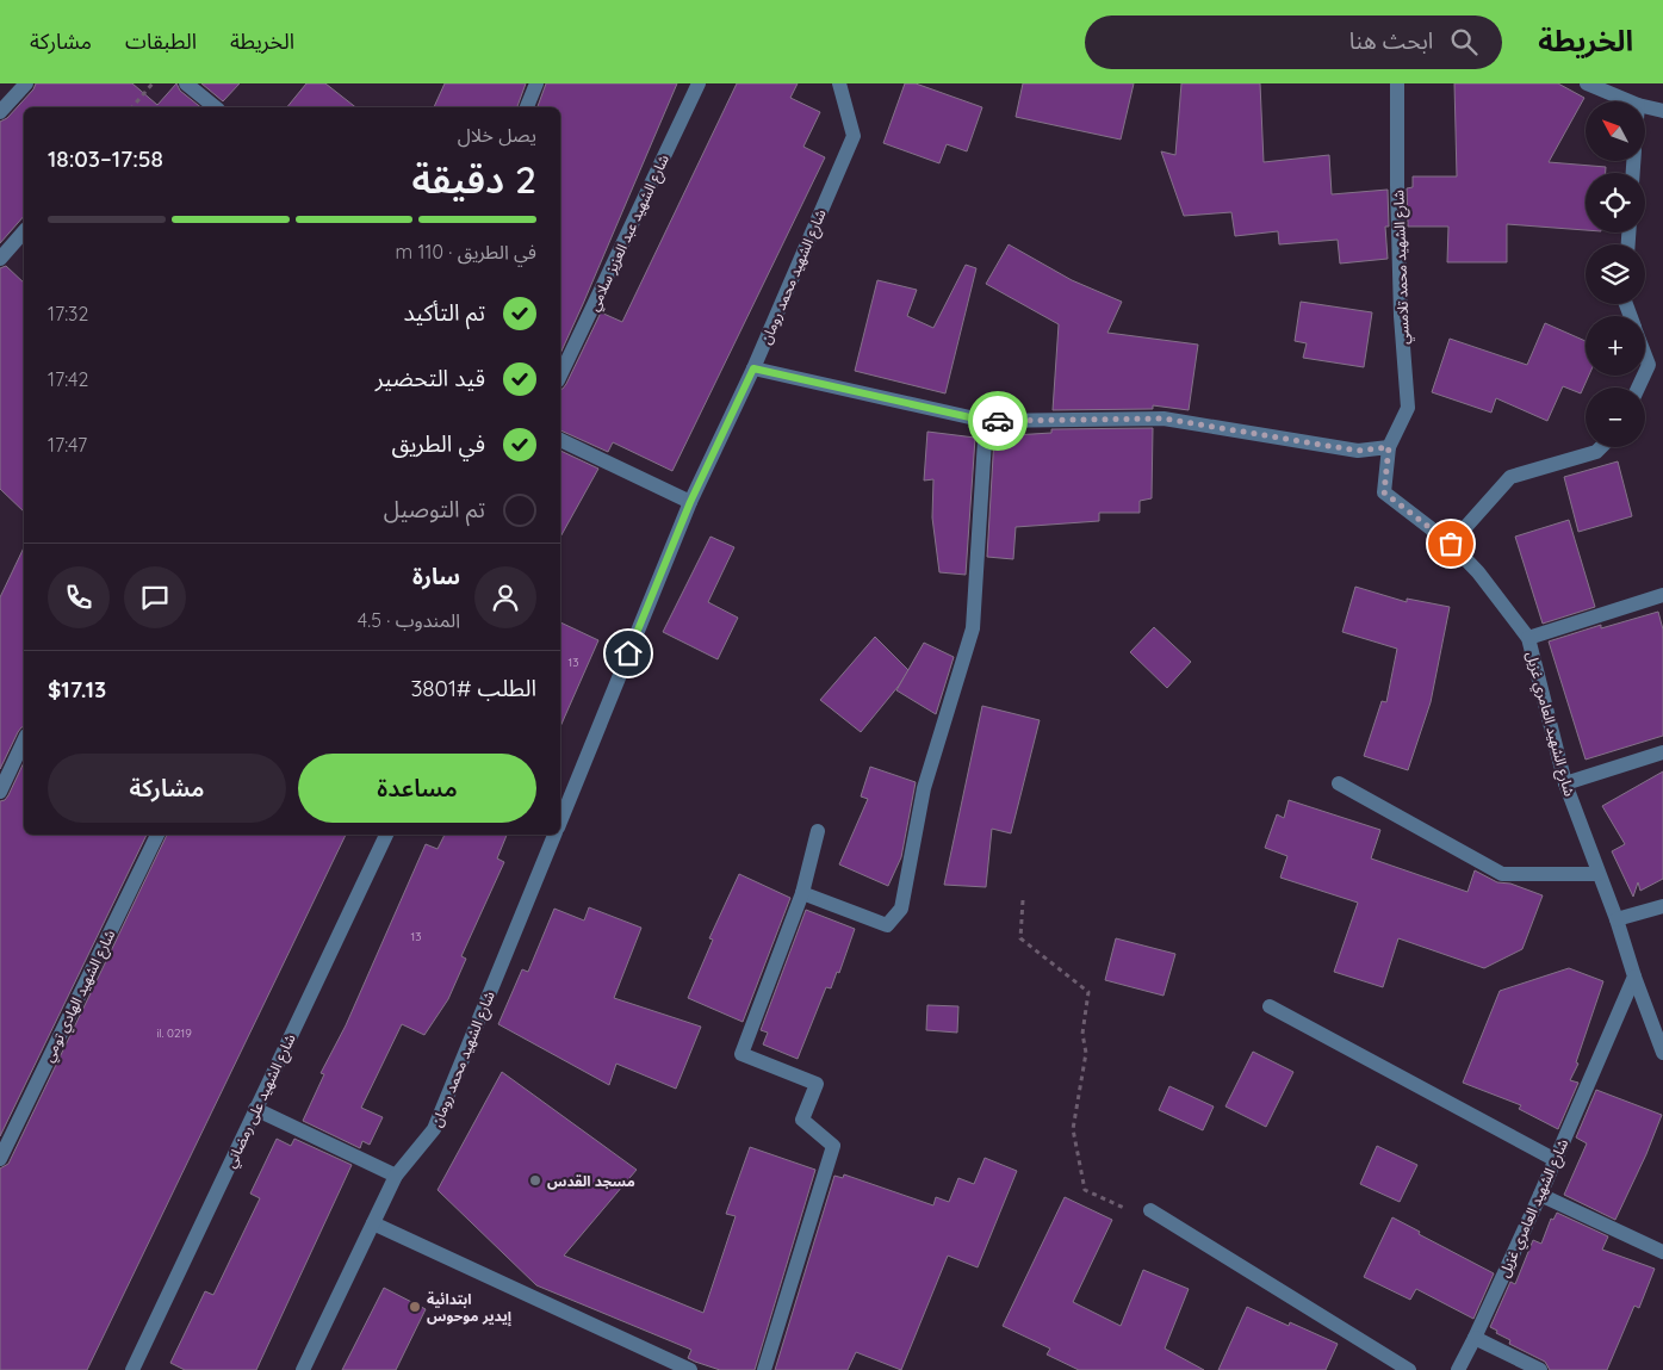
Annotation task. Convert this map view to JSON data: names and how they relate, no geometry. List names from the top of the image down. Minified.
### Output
{"streets":{"street":["شارع الشهيد عبد العزيز سلامي","شارع الشهيد محمد تلامسي","شارع الشهيد محمد رومان","شارع الشهيد العامري غزيل","شارع الشهيد الهادي تومي","شارع الشهيد على رمضاني"]},"crossings":[["شارع الشهيد محمد تلامسي","شارع الشهيد العامري غزيل"]],"places":["مسجد القدس","ابتدائية إيدير موحوس"],"house_numbers":["13","13","il. 0219"],"north":"top left","page":{"header":"الخريطة","search":"ابحث هنا","nav":["الخريطة","الطبقات","مشاركة"],"map_buttons":["+","−"],"heading":["2 دقيقة","يصل خلال","17:58–18:03"],"panel":["سارة","المندوب · 4.5","الطلب #3801","$17.13"],"bar":"في الطريق · 110 m","list":[["تم التأكيد","17:32"],["قيد التحضير","17:42"],["في الطريق","17:47"],"تم التوصيل"],"buttons":["مساعدة","مشاركة"]}}
